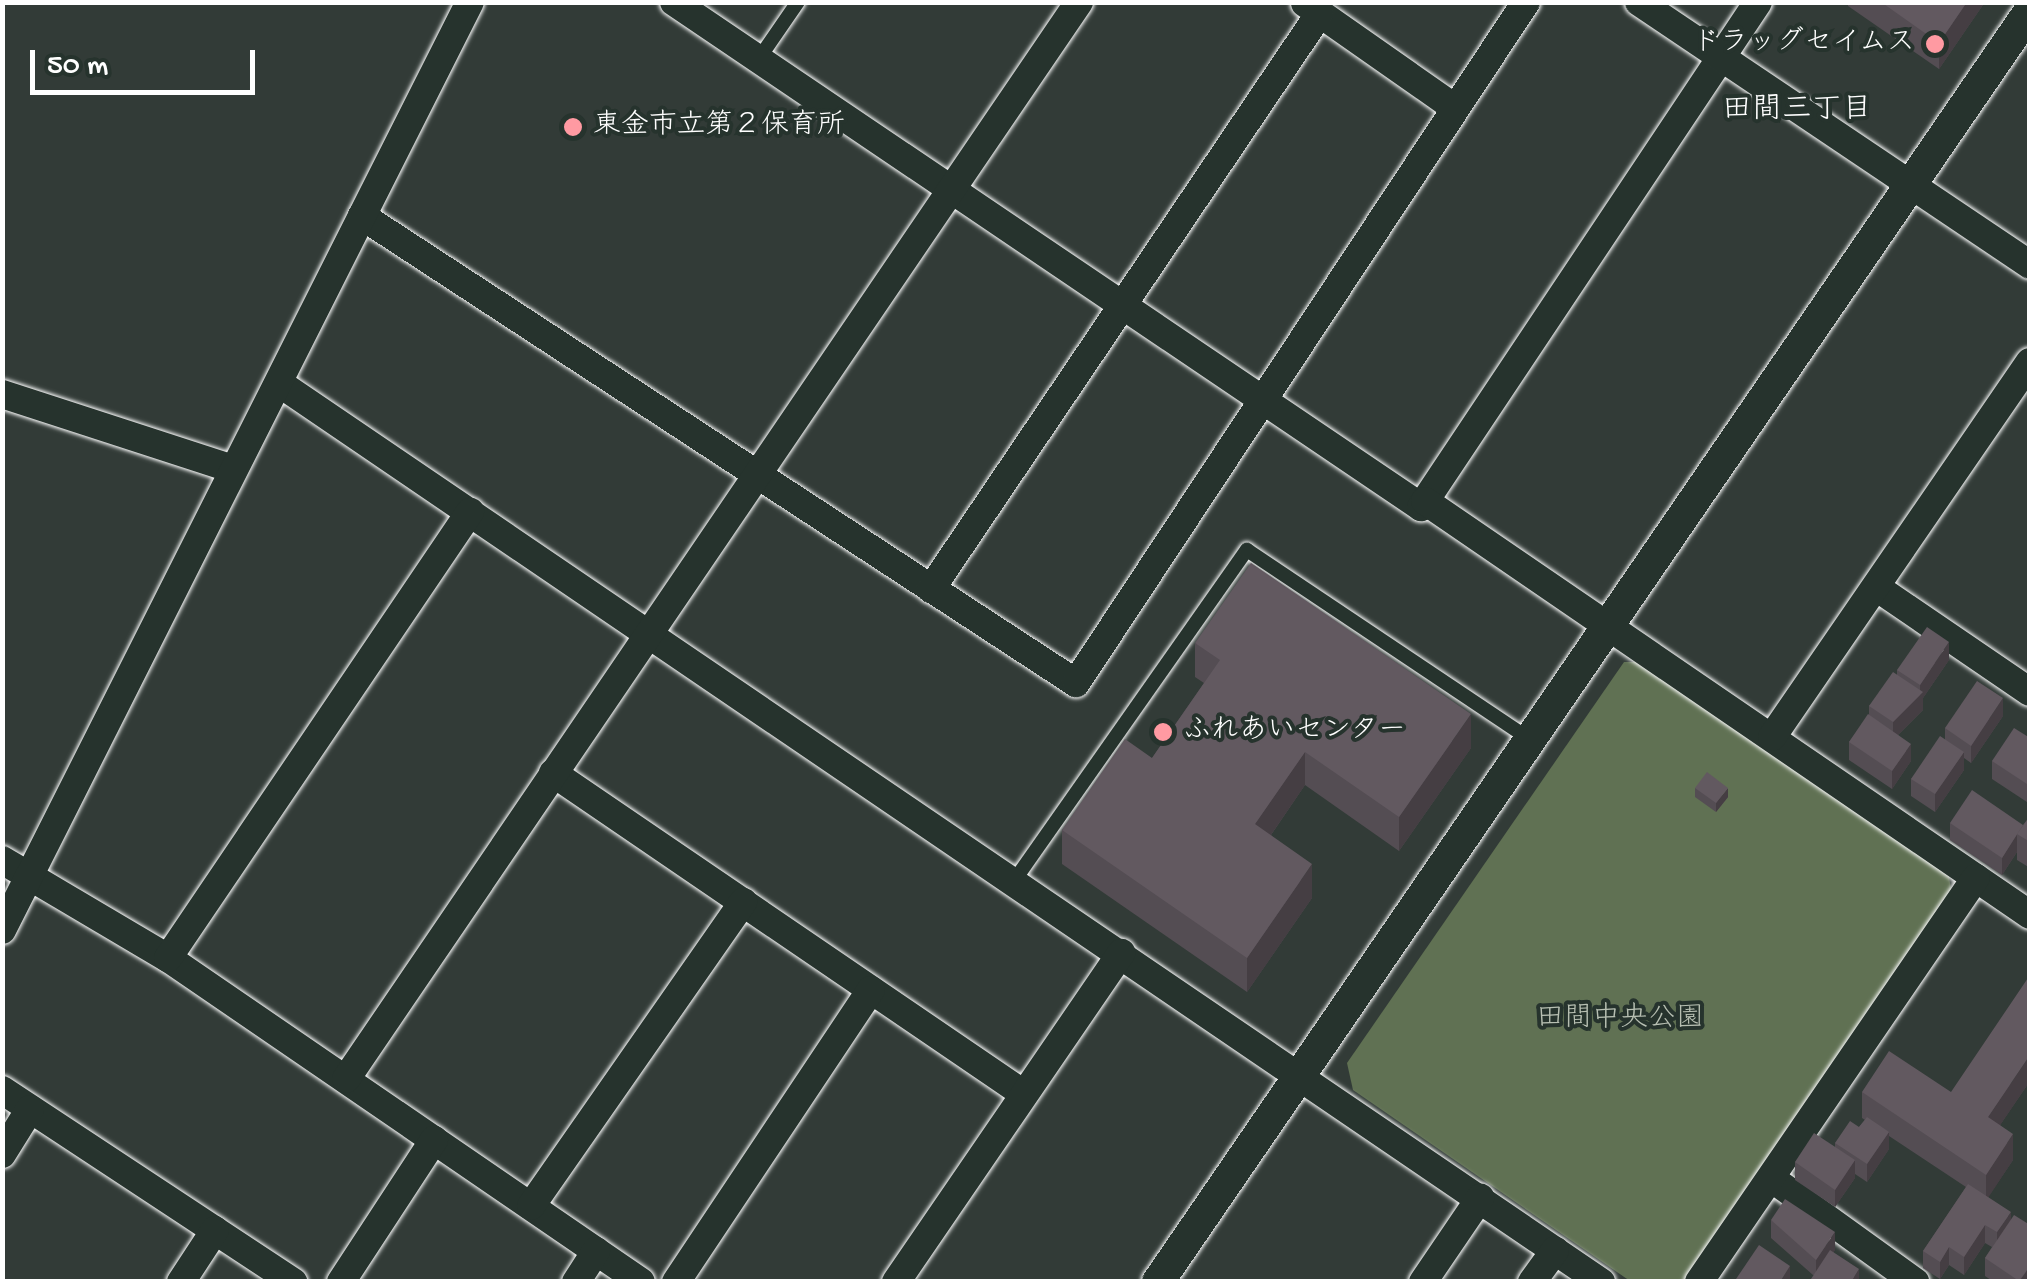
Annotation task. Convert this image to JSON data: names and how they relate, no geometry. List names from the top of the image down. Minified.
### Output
{"districts":["田間三丁目"],"parks":["田間中央公園"],"places":["ドラッグセイムス","東金市立第２保育所","ふれあいセンター"],"scale_bar":"50 m"}
